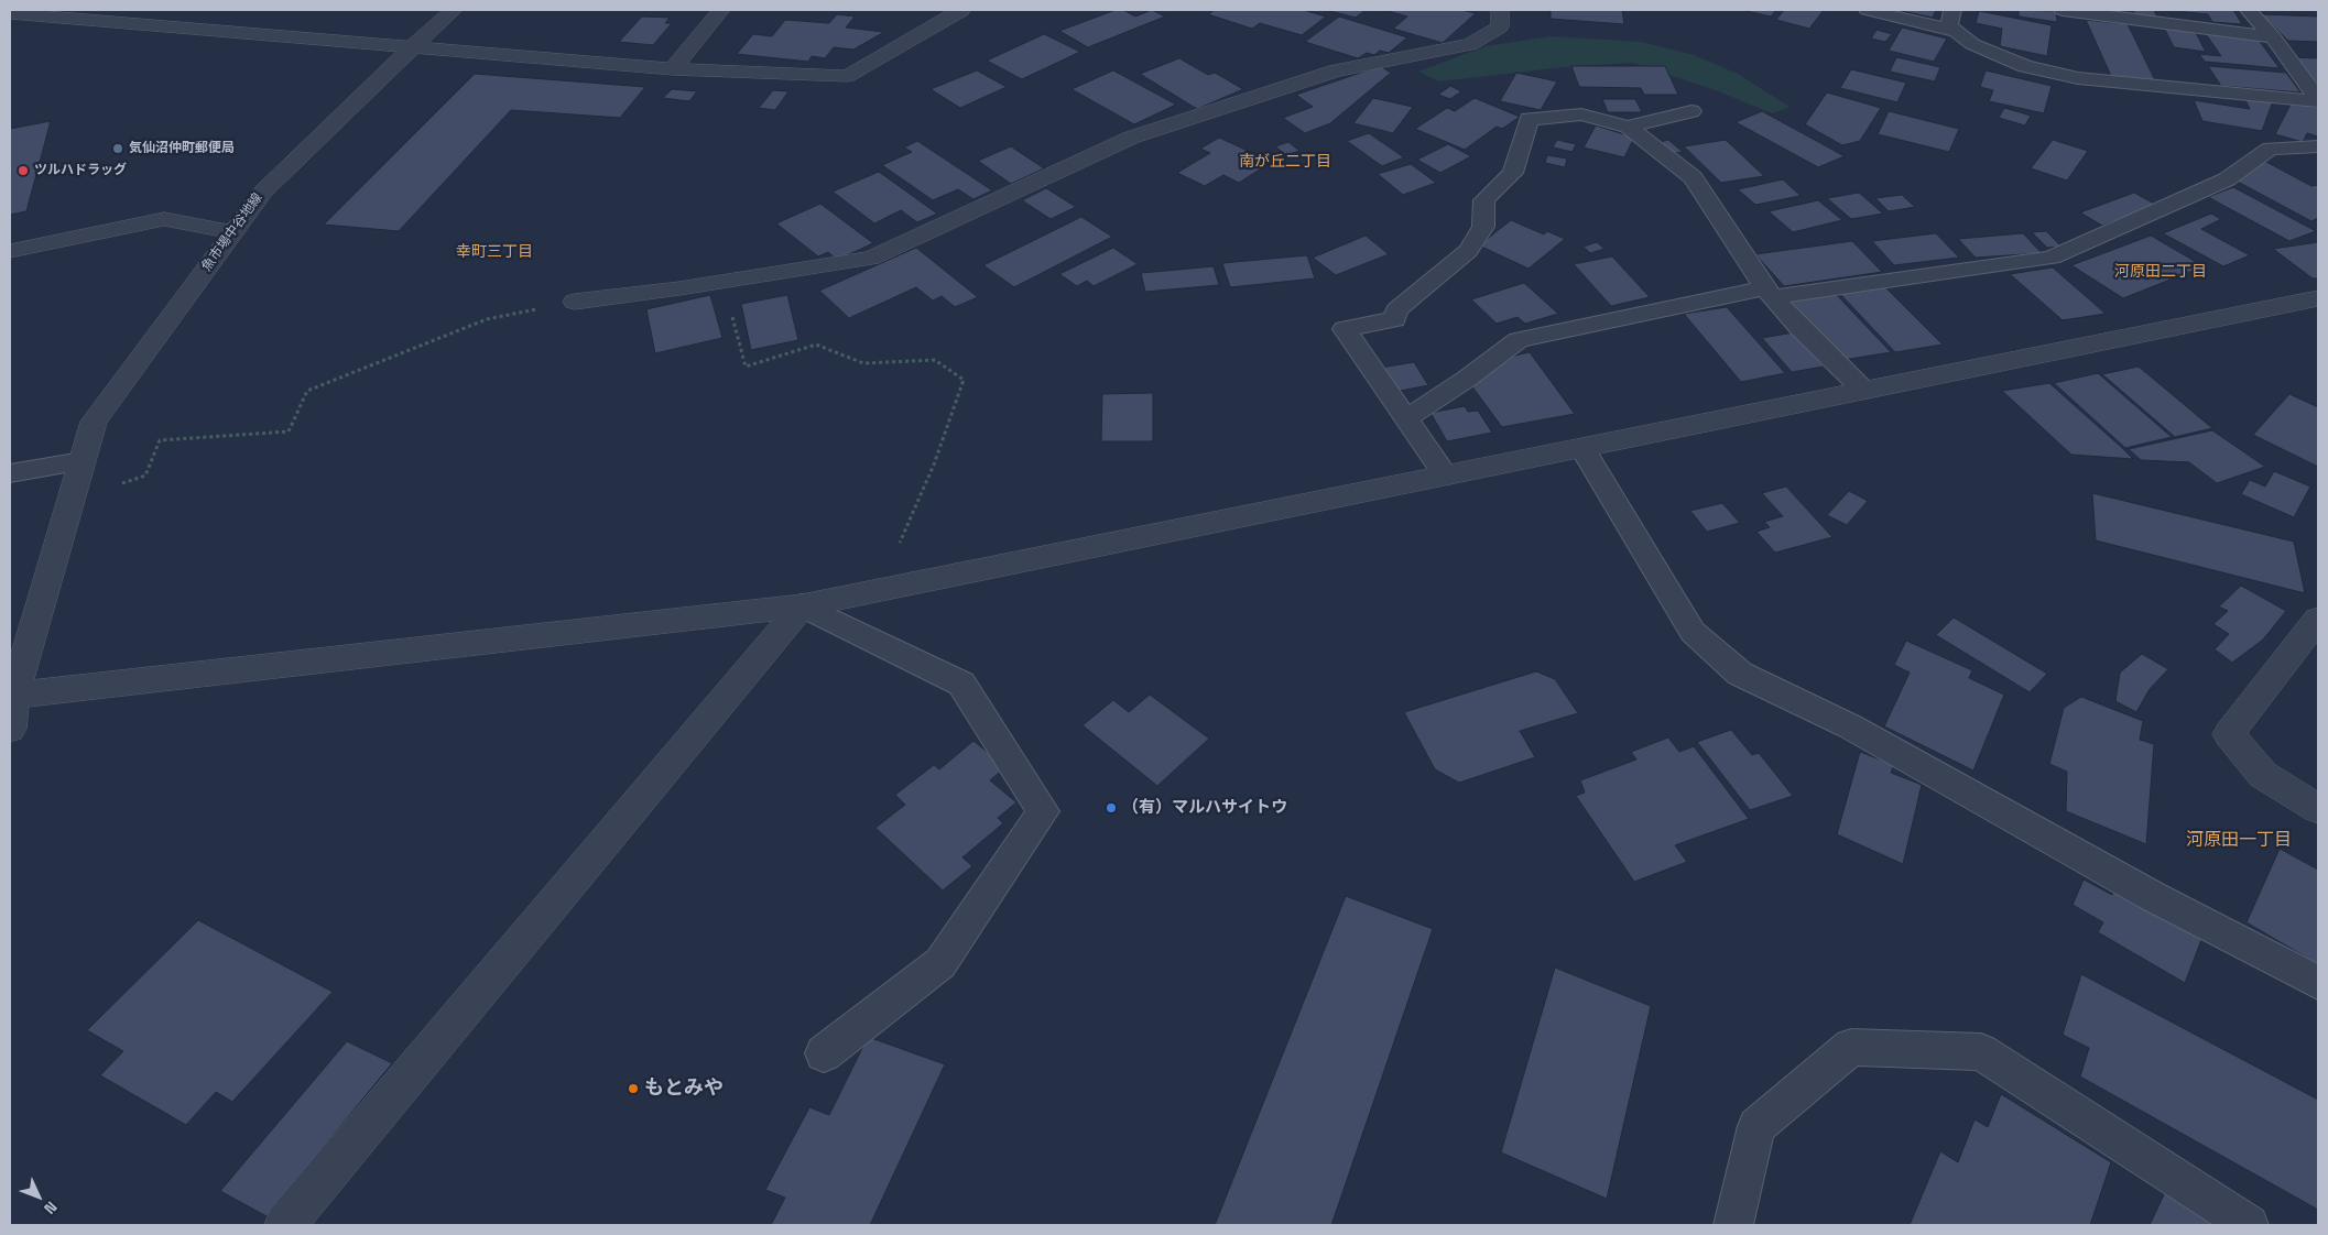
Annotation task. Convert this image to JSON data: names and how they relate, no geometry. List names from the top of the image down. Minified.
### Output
{"streets":{"street":["魚市場中谷地線"]},"districts":["南が丘二丁目","幸町三丁目","河原田二丁目","河原田一丁目"],"places":["気仙沼仲町郵便局","ツルハドラッグ","（有）マルハサイトウ","もとみや"],"north":"bottom right"}
